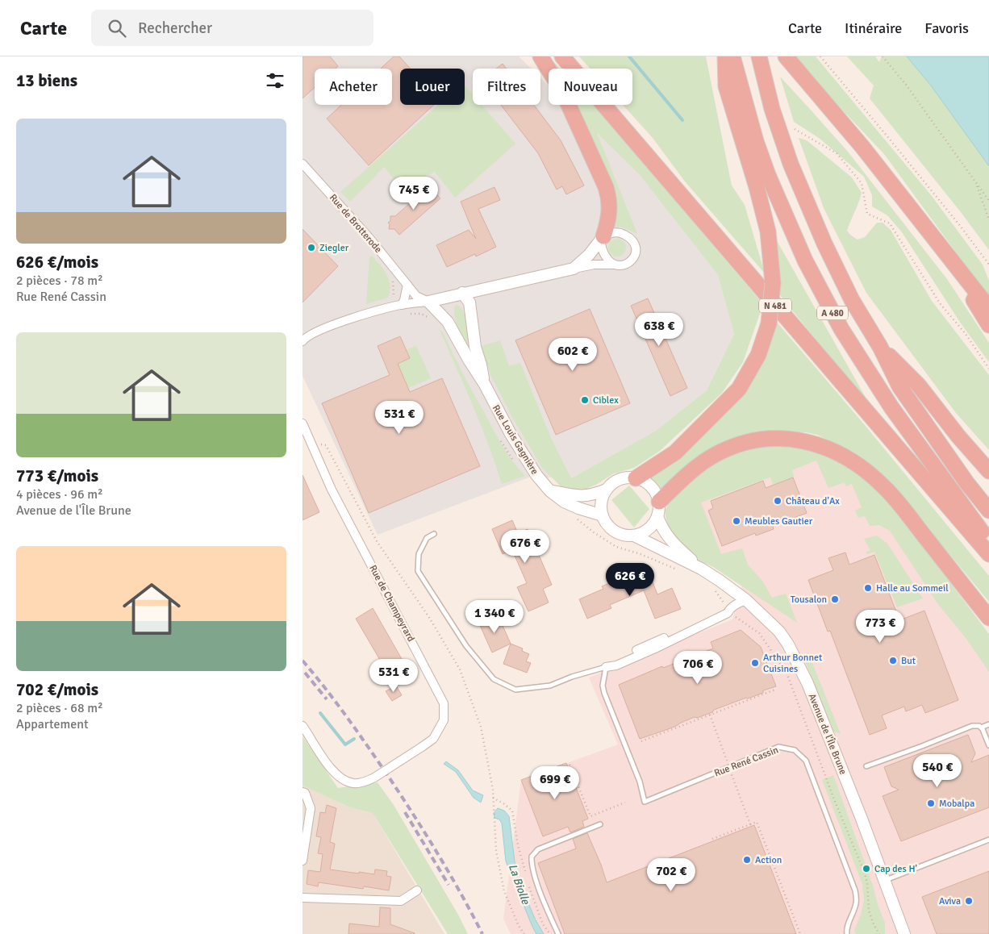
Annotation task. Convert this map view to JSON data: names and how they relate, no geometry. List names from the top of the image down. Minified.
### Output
{"streets":{"highway":["N 481","A 480"],"street":["Rue de Brotterode","Rue Louis Gagnière","Rue de Champeyrard","Avenue de l'Île Brune"],"lane":["Rue René Cassin"]},"crossings":[["Rue de Brotterode","Rue Louis Gagnière"],["Rue Louis Gagnière","Avenue de l'Île Brune"]],"water":["La Biolle"],"places":["Ziegler","Ciblex","Château d'Ax","Meubles Gautier","Halle au Sommeil","Tousalon","But","Arthur Bonnet Cuisines","Mobalpa","Action","Cap des H'","Aviva"],"page":{"header":"Carte","search":"Rechercher","nav":["Carte","Itinéraire","Favoris"],"heading":"13 biens","chip":["Acheter","Louer","Filtres","Nouveau"],"list":[{"name":"626 €/mois","note":"2 pièces · 78 m² · Rue René Cassin"},{"name":"773 €/mois","note":"4 pièces · 96 m² · Avenue de l'Île Brune"},{"name":"702 €/mois","note":"2 pièces · 68 m² · Appartement"}],"price":["745 €","638 €","602 €","531 €","676 €","626 €","1 340 €","773 €","706 €","531 €","540 €","699 €","702 €"]}}
